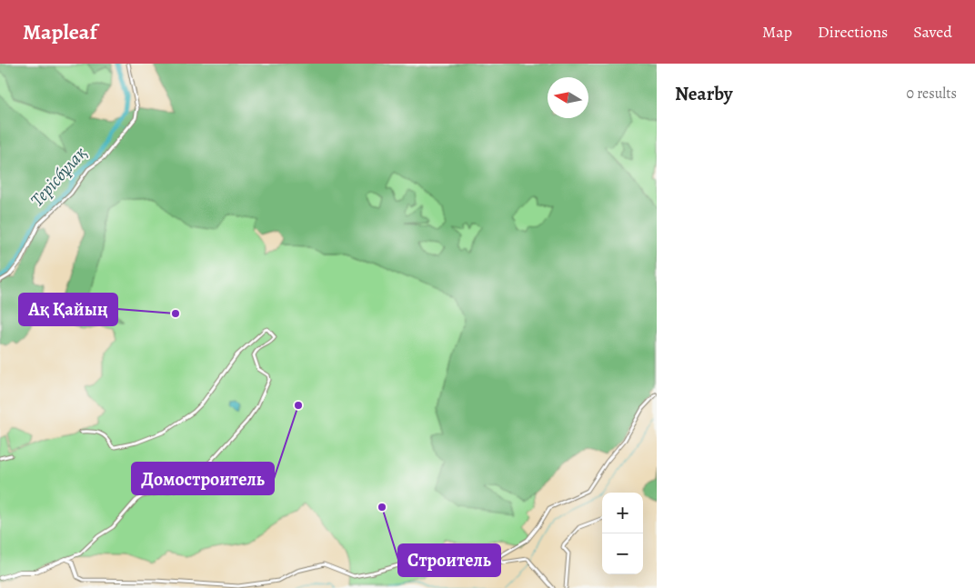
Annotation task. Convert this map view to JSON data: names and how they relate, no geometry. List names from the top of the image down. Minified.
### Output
{"water":["Терісбұлақ"],"places":["Ақ Қайың","Домостроитель","Строитель"],"north":"left","page":{"header":"Mapleaf","nav":["Map","Directions","Saved"],"heading":["Nearby","0 results"],"map_buttons":["+","−"]}}
